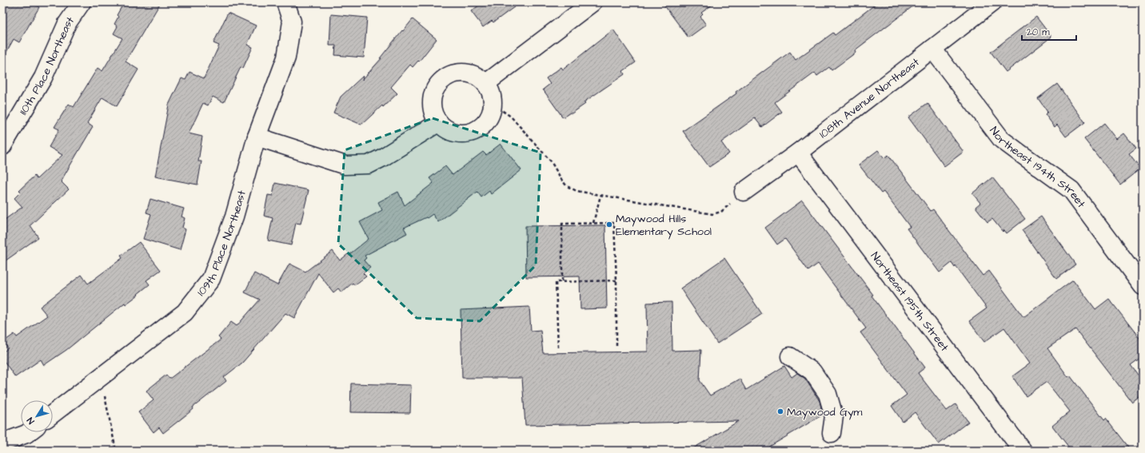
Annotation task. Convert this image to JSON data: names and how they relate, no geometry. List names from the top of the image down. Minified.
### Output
{"streets":{"street":["110th Place Northeast","108th Avenue Northeast","Northeast 194th Street","109th Place Northeast","Northeast 195th Street"]},"crossings":[["108th Avenue Northeast","Northeast 194th Street"],["108th Avenue Northeast","Northeast 195th Street"]],"places":["Maywood Hills Elementary School","Maywood Gym"],"scale_bar":"20 m","north":"bottom left"}
